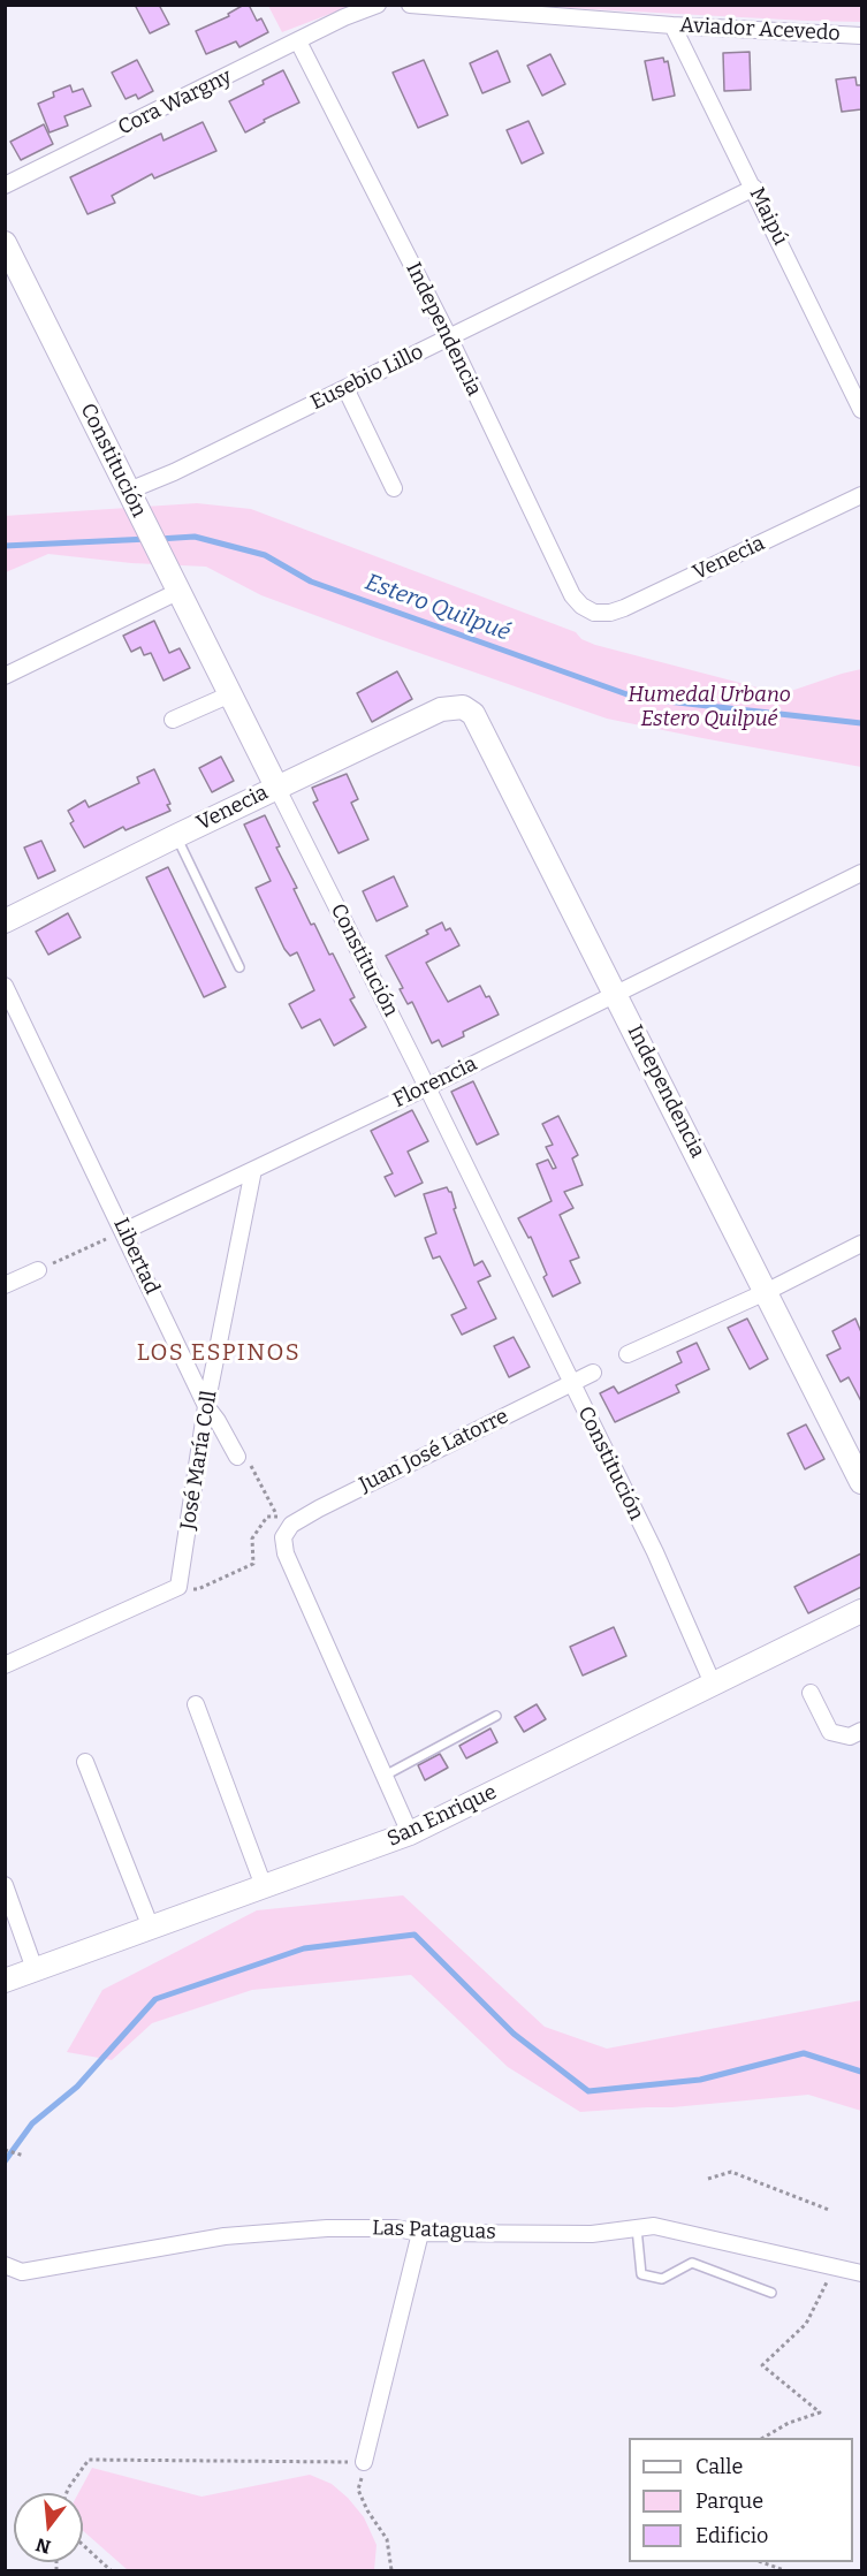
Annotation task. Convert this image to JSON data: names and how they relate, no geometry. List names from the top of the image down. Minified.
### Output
{"streets":{"street":["Aviador Acevedo","Cora Wargny","Maipú","Independencia","Eusebio Lillo","Constitución","Venecia","Florencia","Libertad","Juan José Latorre","José María Coll","San Enrique","Las Pataguas"]},"crossings":[["Aviador Acevedo","Maipú"],["Cora Wargny","Independencia"],["Maipú","Eusebio Lillo"],["Independencia","Eusebio Lillo"],["Independencia","Venecia"],["Independencia","Florencia"],["Eusebio Lillo","Constitución"],["Constitución","Venecia"],["Constitución","Florencia"],["Constitución","Juan José Latorre"],["Constitución","San Enrique"],["Florencia","Libertad"],["Florencia","José María Coll"],["Libertad","José María Coll"]],"districts":["LOS ESPINOS"],"water":["Estero Quilpué"],"parks":["Humedal Urbano Estero Quilpué"],"legend":["Calle","Parque","Edificio"],"north":"bottom"}
